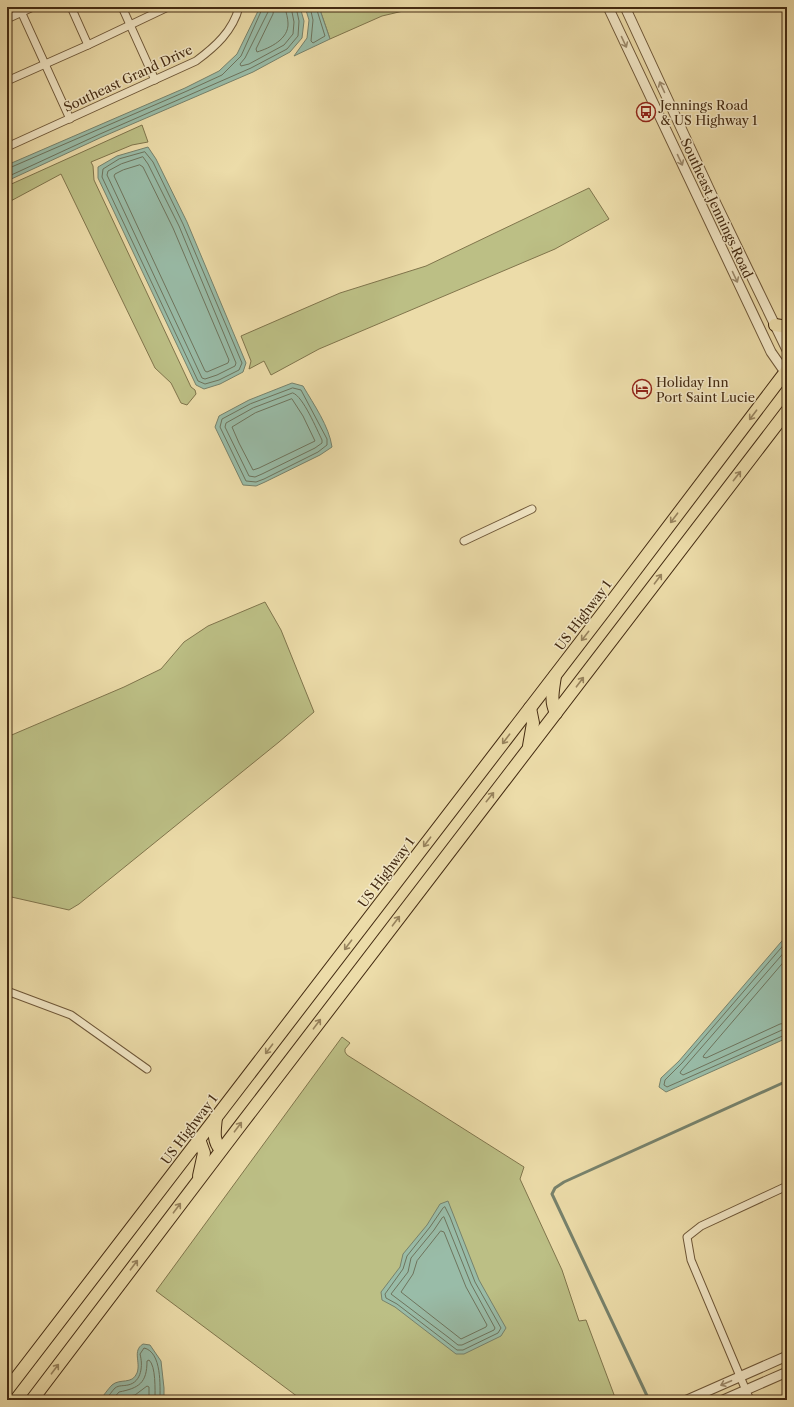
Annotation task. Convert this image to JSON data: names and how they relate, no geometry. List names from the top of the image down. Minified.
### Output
{"streets":{"main road":["US Highway 1"],"street":["Southeast Grand Drive","Southeast Jennings Road"]},"crossings":[["Southeast Jennings Road","US Highway 1"]],"places":{"bus stop":["Jennings Road & US Highway 1"],"hotel":["Holiday Inn Port Saint Lucie"]}}
